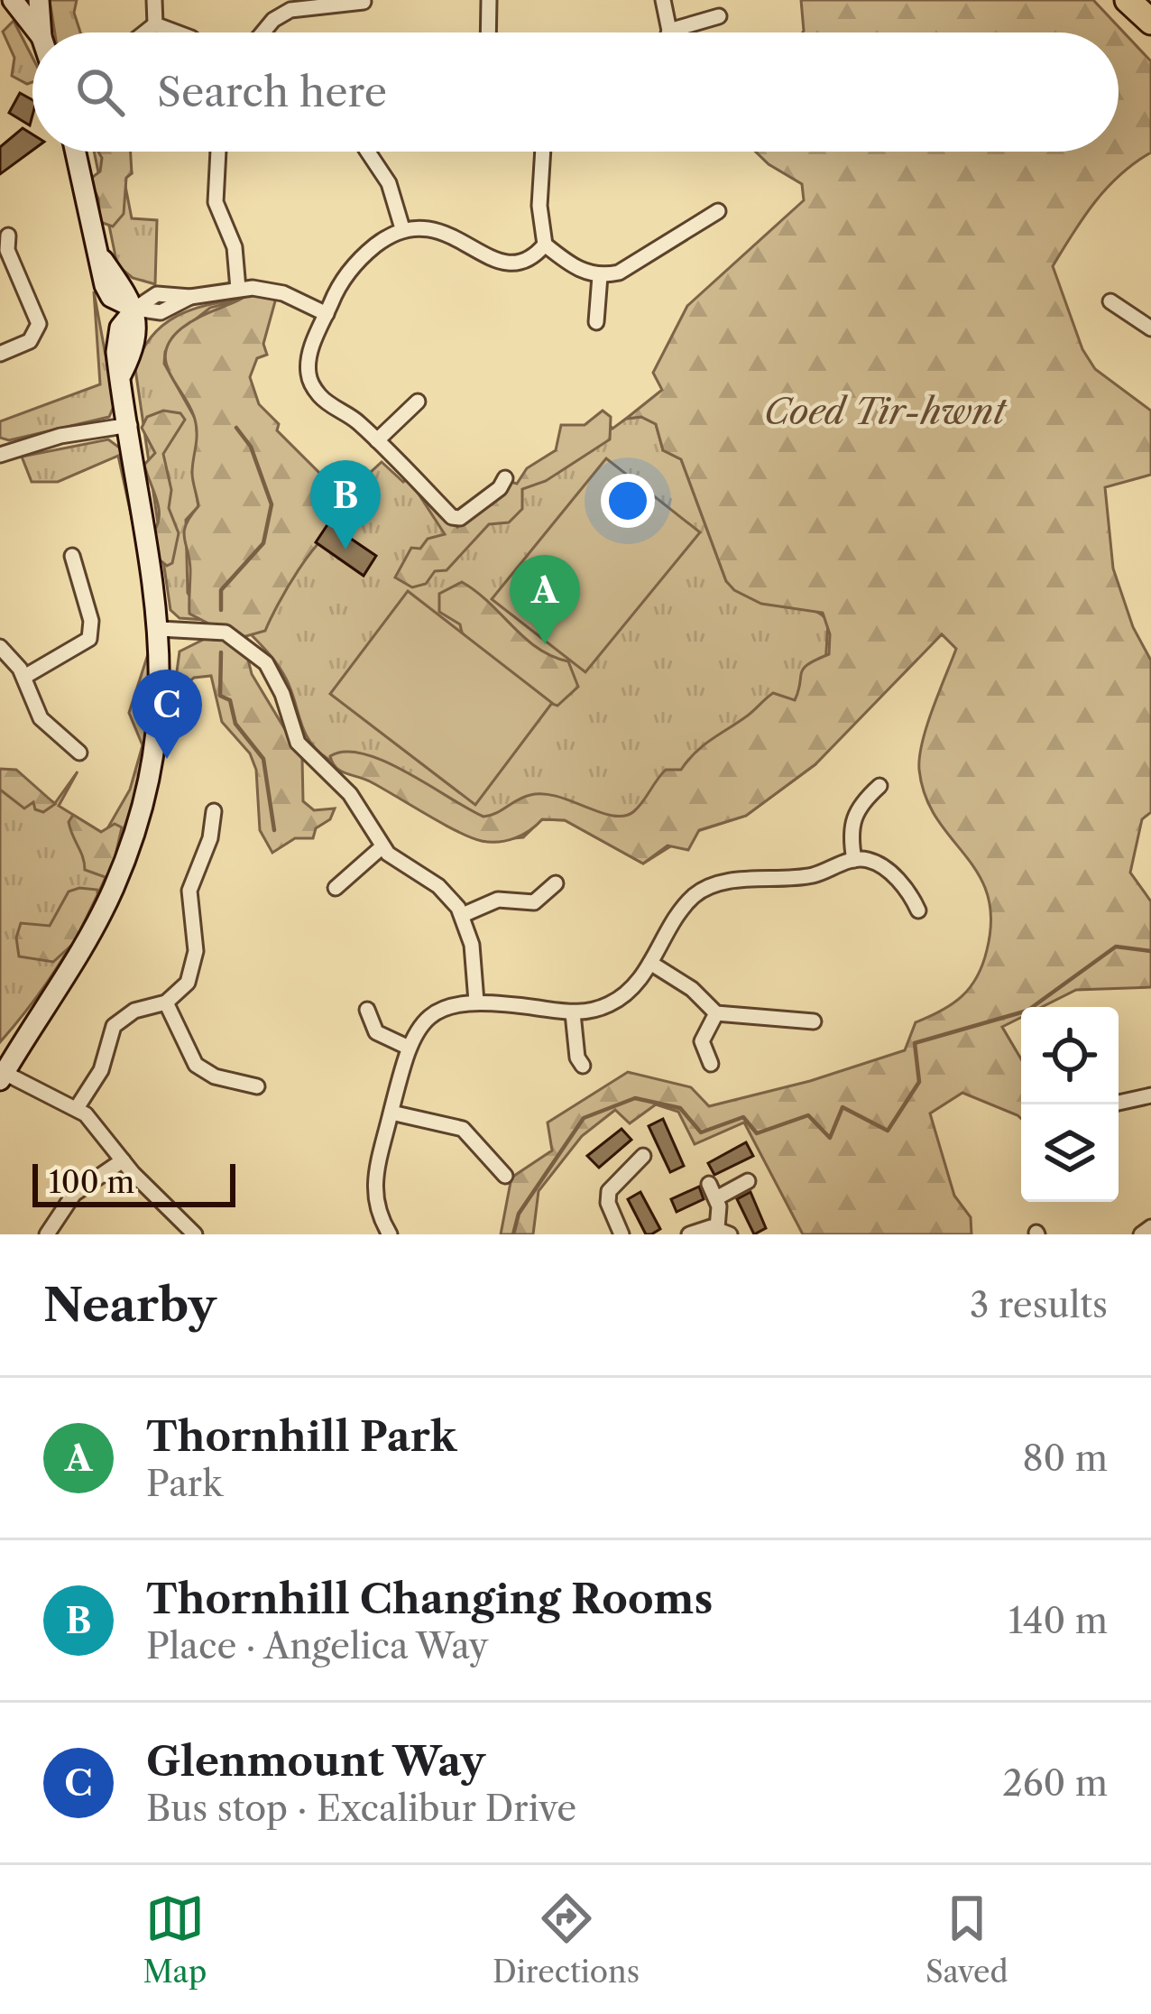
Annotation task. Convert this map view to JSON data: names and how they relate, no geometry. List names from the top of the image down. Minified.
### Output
{"parks":["Coed Tir-hwnt"],"scale_bar":"100 m","page":{"search":"Search here","pins":["B","A","C"],"scale":"100 m","heading":["Nearby","3 results"],"list":[{"mark":"A","name":"Thornhill Park","note":"Park","value":"80 m"},{"mark":"B","name":"Thornhill Changing Rooms","note":"Place · Angelica Way","value":"140 m"},{"mark":"C","name":"Glenmount Way","note":"Bus stop · Excalibur Drive","value":"260 m"}],"nav":["Map","Directions","Saved"]}}
